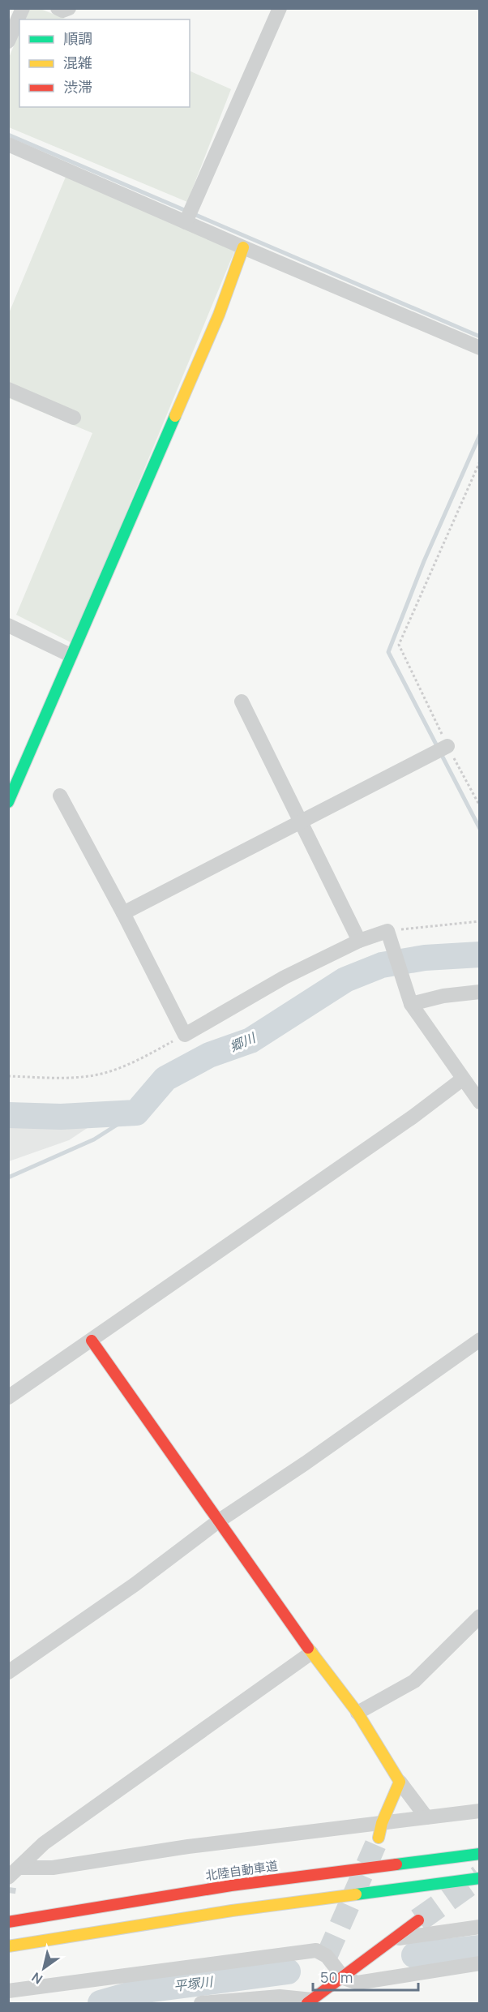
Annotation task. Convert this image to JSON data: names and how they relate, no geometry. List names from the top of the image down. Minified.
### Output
{"streets":{"main road":["北陸自動車道"]},"water":["郷川","平塚川"],"legend":["順調","混雑","渋滞"],"scale_bar":"50 m","north":"bottom left"}
